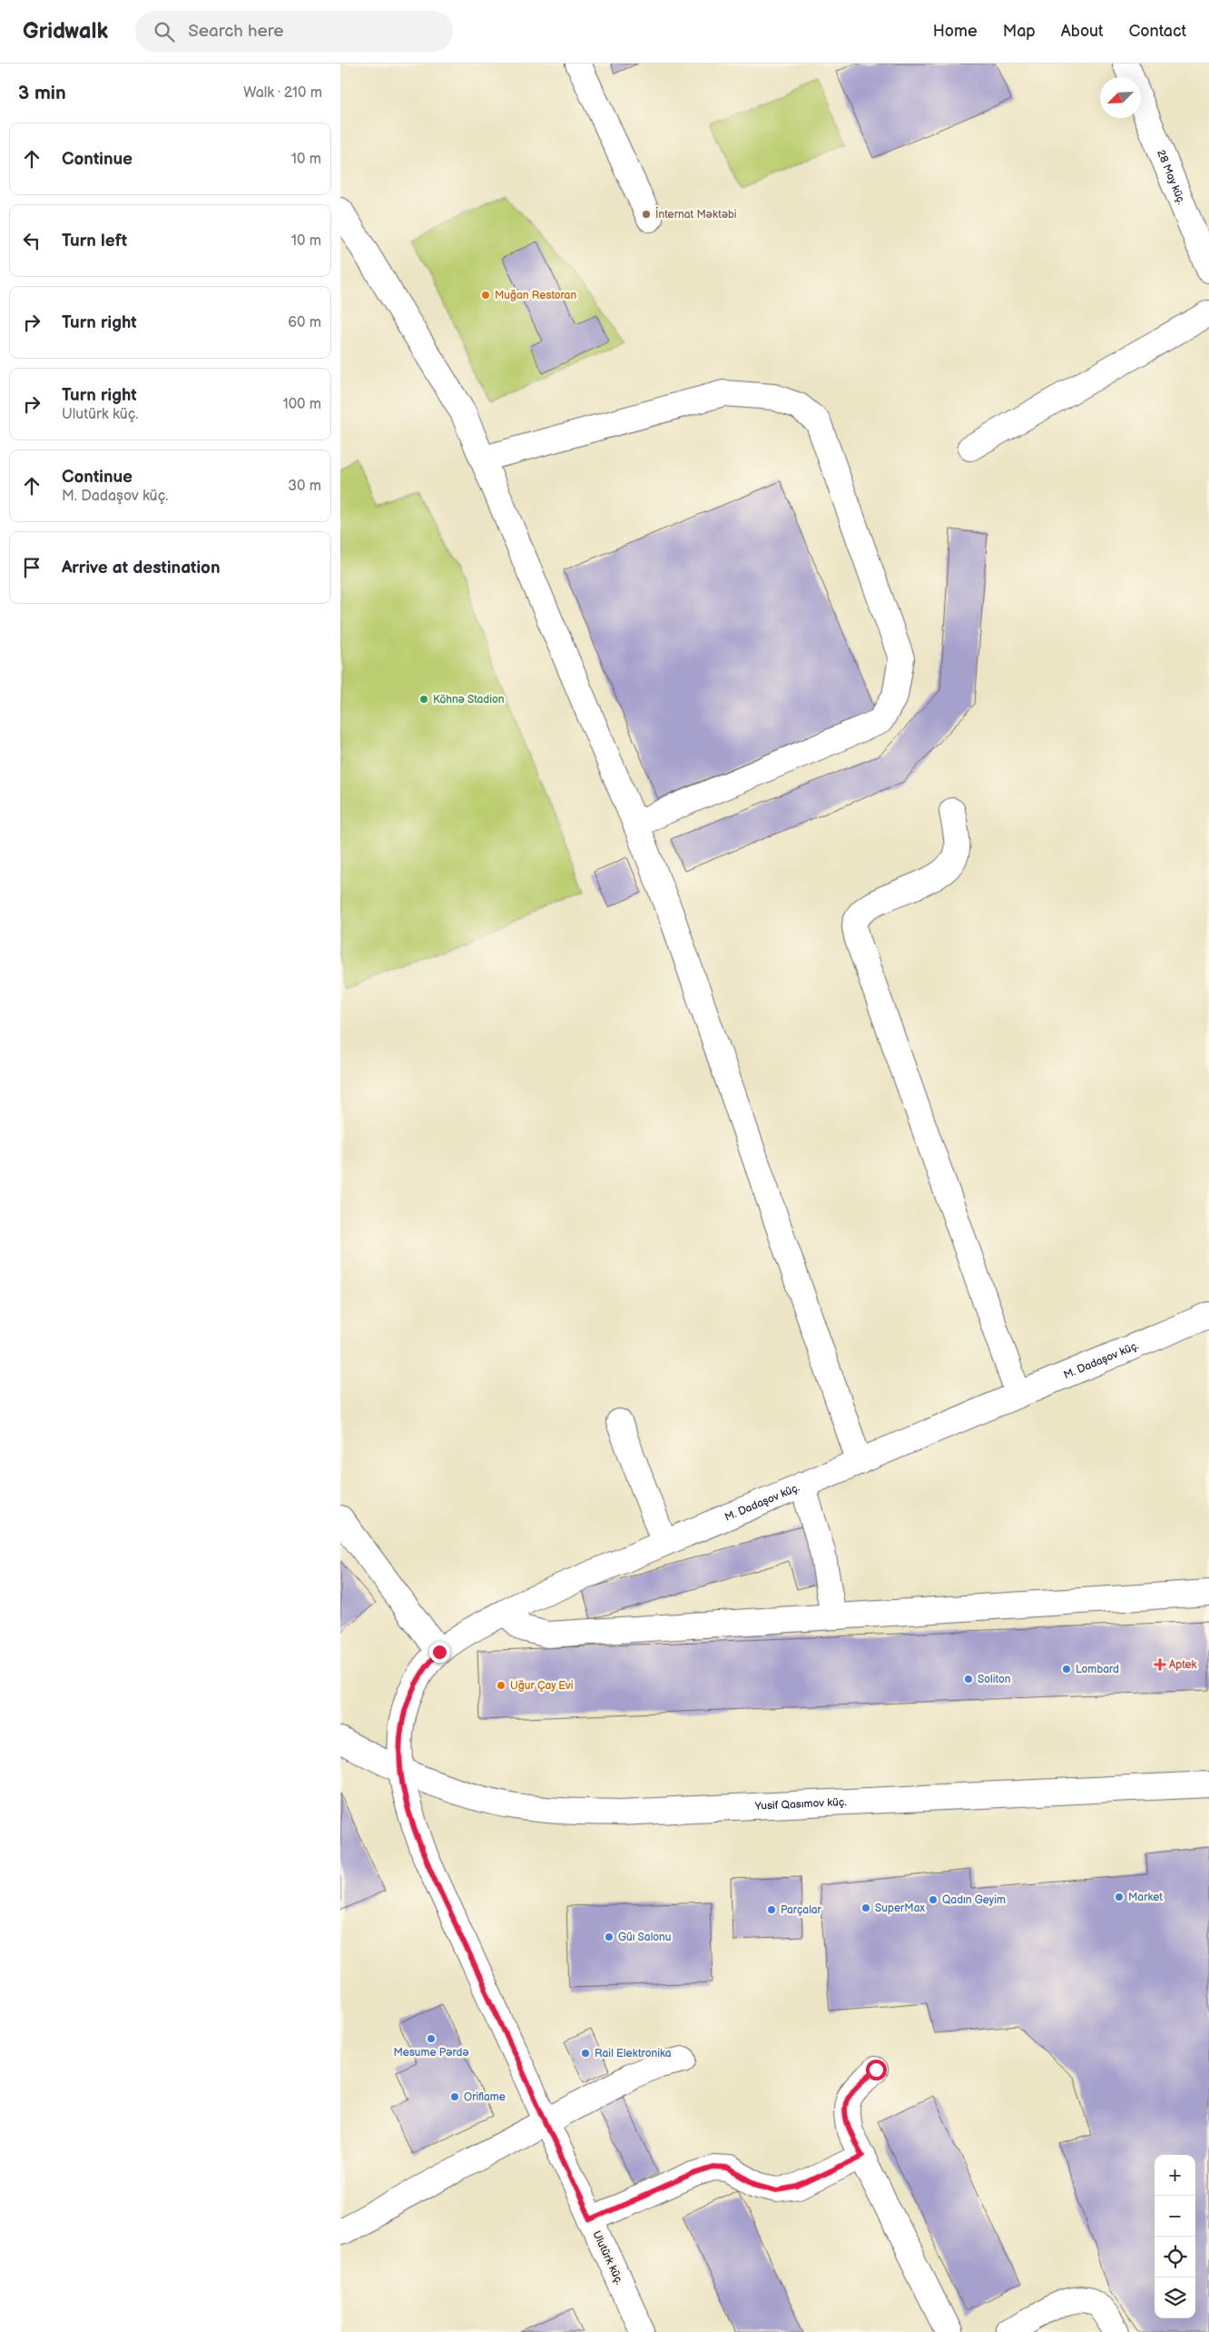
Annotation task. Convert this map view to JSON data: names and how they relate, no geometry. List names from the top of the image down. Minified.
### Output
{"streets":{"street":["28 May küç.","M. Dadaşov küç.","Yusif Qasımov küç.","Ulutürk küç."]},"crossings":[["M. Dadaşov küç.","Yusif Qasımov küç."],["M. Dadaşov küç.","Ulutürk küç."],["Yusif Qasımov küç.","Ulutürk küç."]],"places":{"other":["İnternat Məktəbi","Muğan Restoran","Köhnə Stadion","Lombard","Soliton","Uğur Çay Evi","Market","Qadın Geyim","SuperMax","Parçalar","Güı Salonu","Mesume Pərdə","Rail Elektronika","Oriflame"],"health":["Aptek"]},"north":"bottom left","page":{"header":"Gridwalk","search":"Search here","nav":["Home","Map","About","Contact"],"heading":["3 min","Walk · 210 m"],"list":[["Continue","10 m"],["Turn left","10 m"],["Turn right","60 m"],["Turn right","Ulutürk küç.","100 m"],["Continue","M. Dadaşov küç.","30 m"],"Arrive at destination"],"map_buttons":["+","−"]}}
